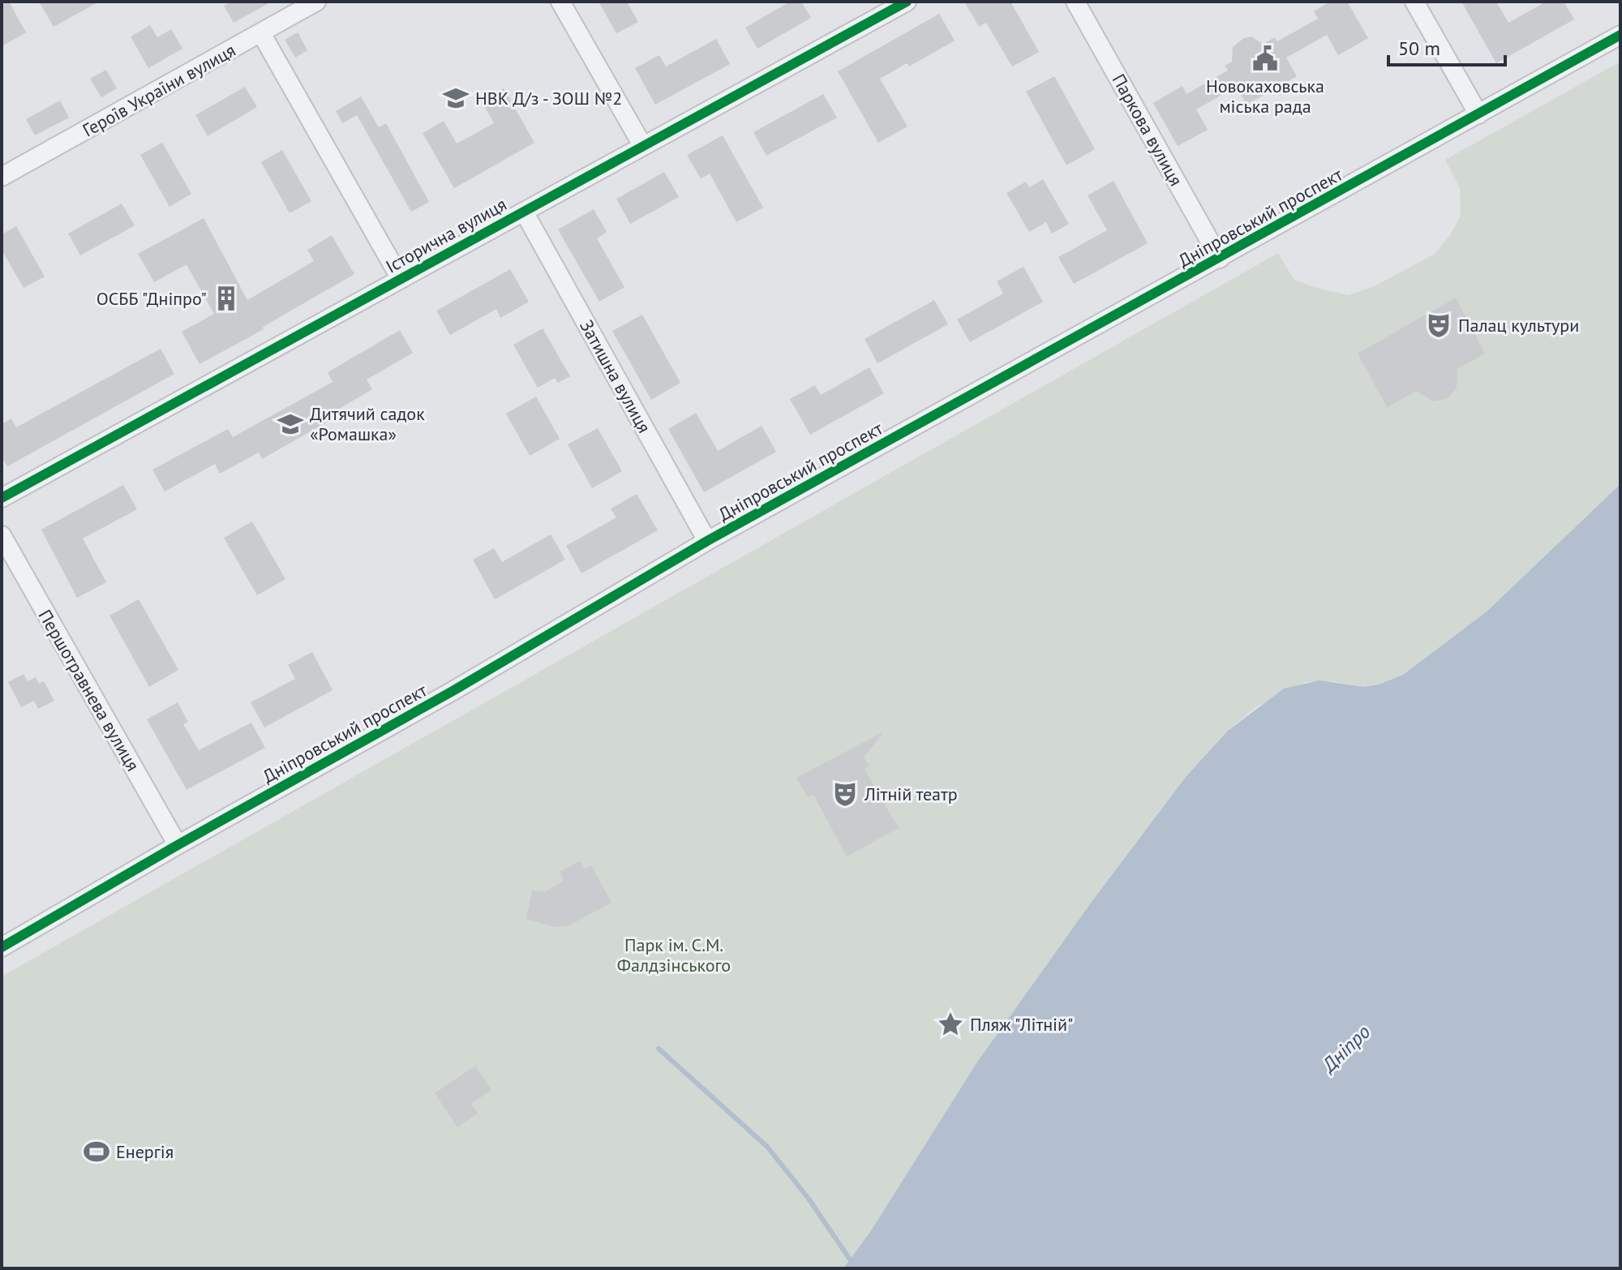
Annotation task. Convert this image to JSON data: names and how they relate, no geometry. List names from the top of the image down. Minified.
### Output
{"streets":{"street":["Героїв України вулиця","Паркова вулиця","Дніпровський проспект","Історична вулиця","Затишна вулиця","Першотравнева вулиця"]},"crossings":[["Паркова вулиця","Дніпровський проспект"],["Дніпровський проспект","Затишна вулиця"],["Дніпровський проспект","Першотравнева вулиця"],["Історична вулиця","Затишна вулиця"]],"water":["Дніпро"],"parks":["Парк ім. С.М. Фалдзінського"],"places":{"public building":["Новокаховська міська рада"],"school or university":["НВК Д/з - ЗОШ №2","Дитячий садок «Ромашка»"],"building":["ОСББ \"Днiпро\""],"theatre":["Палац культури","Літній театр"],"place":["Пляж \"Літній\""],"sports":["Енергія"]},"scale_bar":"50 m"}
